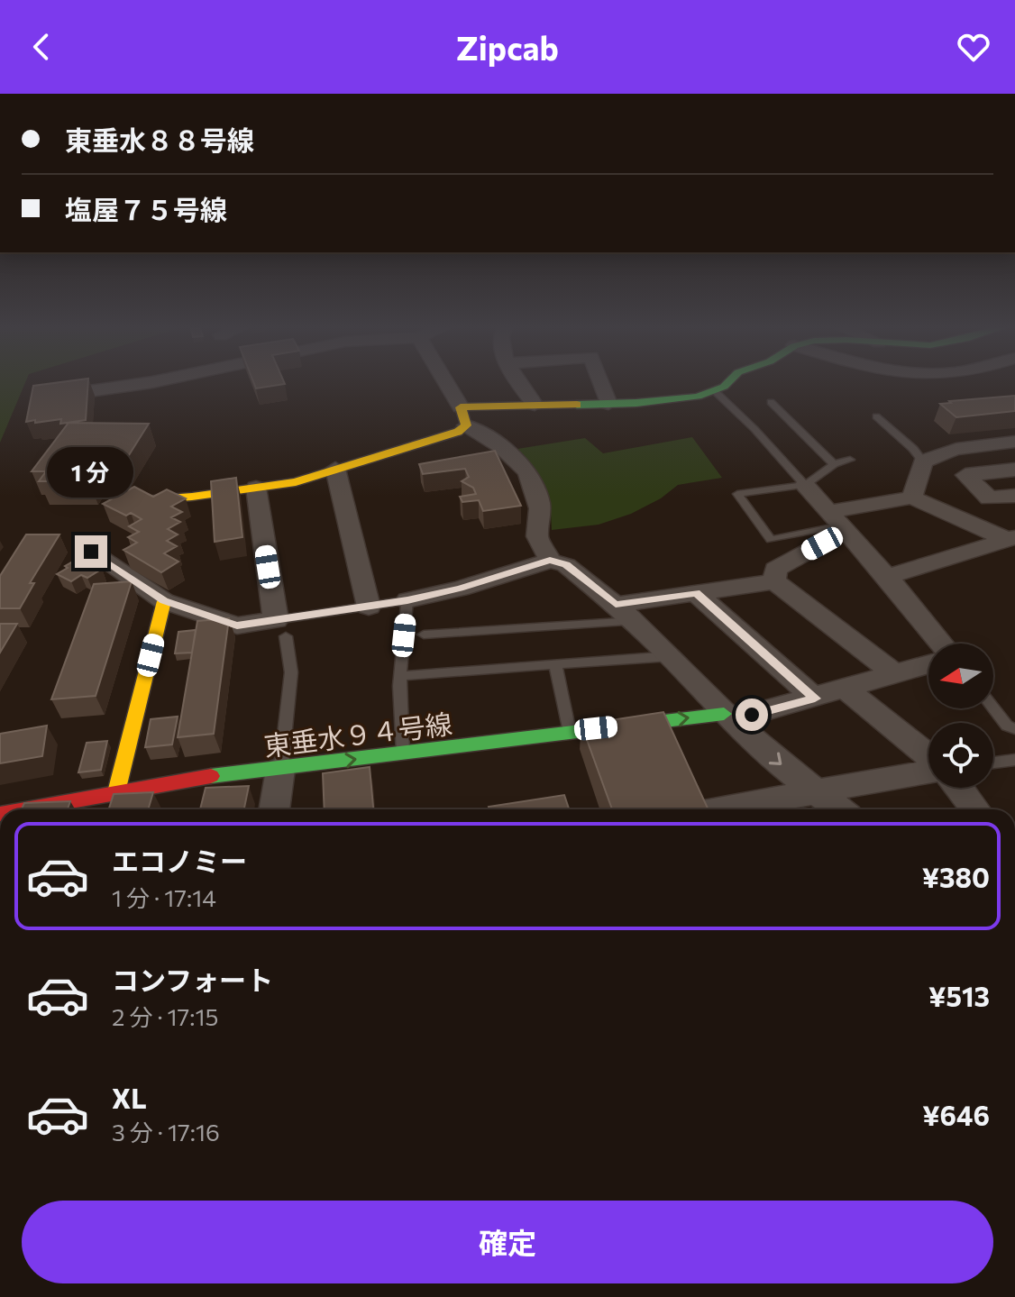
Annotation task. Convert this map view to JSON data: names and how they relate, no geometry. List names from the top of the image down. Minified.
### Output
{"streets":{"street":["東垂水９４号線"]},"north":"left","page":{"header":"Zipcab","banner":["東垂水８８号線","塩屋７５号線"],"bubble":"1 分","list":[{"name":"エコノミー","note":"1 分 · 17:14","value":"¥380"},{"name":"コンフォート","note":"2 分 · 17:15","value":"¥513"},{"name":"XL","note":"3 分 · 17:16","value":"¥646"}],"buttons":"確定"}}
